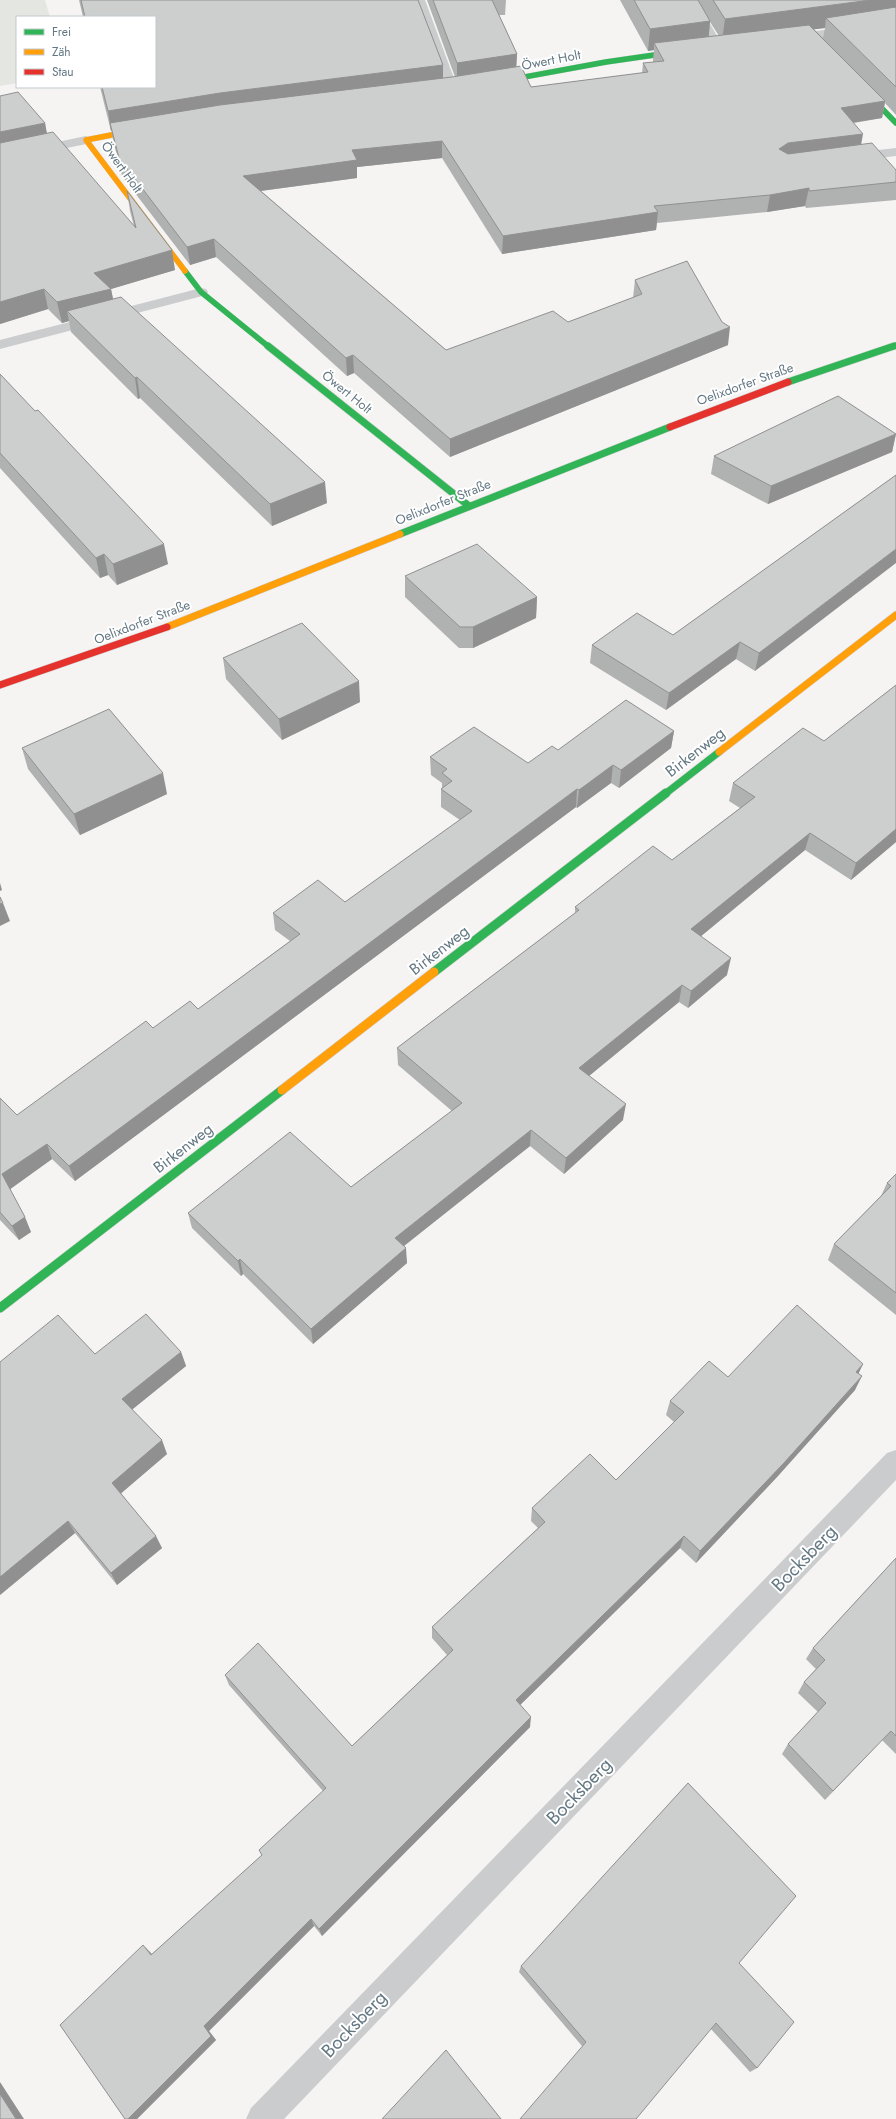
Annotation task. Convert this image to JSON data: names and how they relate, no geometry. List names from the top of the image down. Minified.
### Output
{"streets":{"street":["Öwert Holt","Oelixdorfer Straße","Birkenweg","Bocksberg"]},"crossings":[["Öwert Holt","Oelixdorfer Straße"]],"legend":["Frei","Zäh","Stau"]}
